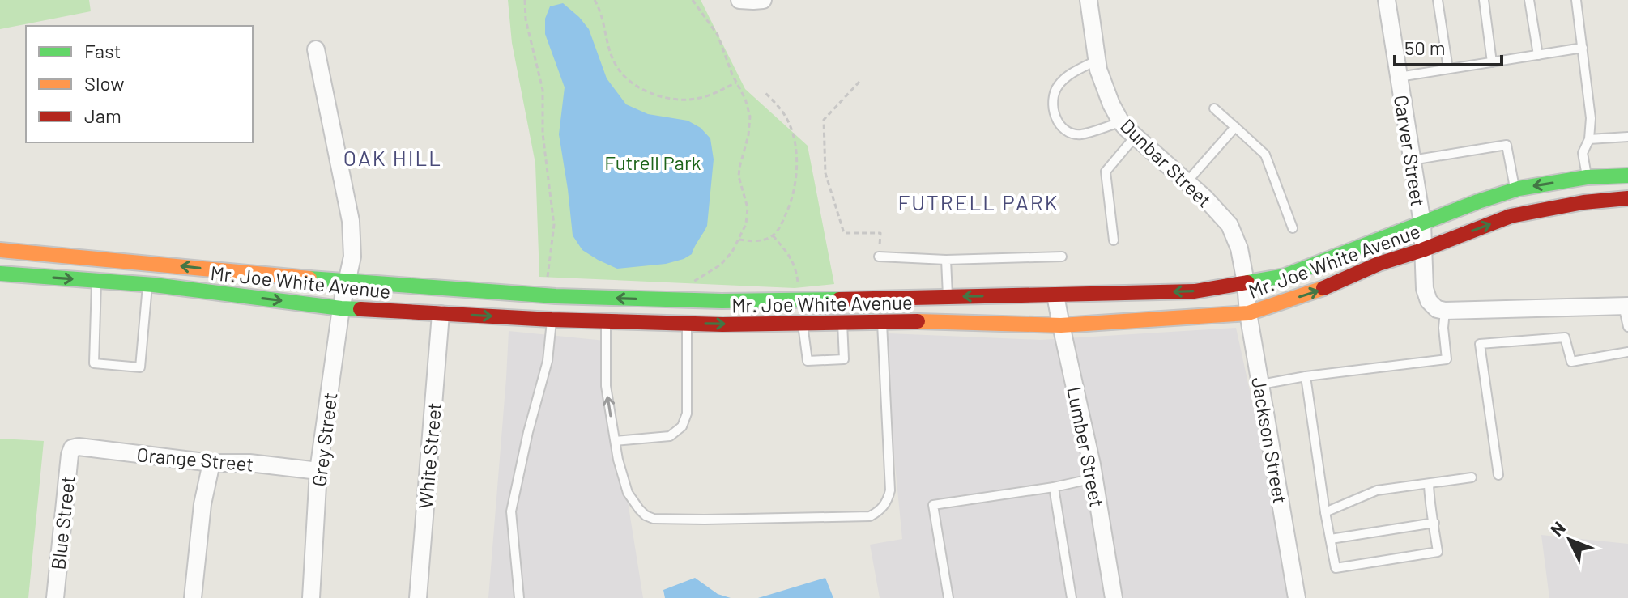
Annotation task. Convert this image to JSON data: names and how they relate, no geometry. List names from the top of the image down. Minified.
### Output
{"streets":{"main road":["Mr. Joe White Avenue"],"street":["Carver Street","Dunbar Street","Grey Street","Jackson Street","Lumber Street","White Street","Orange Street","Blue Street"]},"crossings":[["Carver Street","Mr. Joe White Avenue"],["Dunbar Street","Mr. Joe White Avenue"],["Dunbar Street","Jackson Street"],["Mr. Joe White Avenue","Grey Street"],["Mr. Joe White Avenue","Jackson Street"],["Mr. Joe White Avenue","Lumber Street"],["Mr. Joe White Avenue","White Street"],["Grey Street","Orange Street"],["Orange Street","Blue Street"]],"districts":["OAK HILL","FUTRELL PARK"],"parks":["Futrell Park"],"legend":["Fast","Slow","Jam"],"scale_bar":"50 m","north":"top left"}
